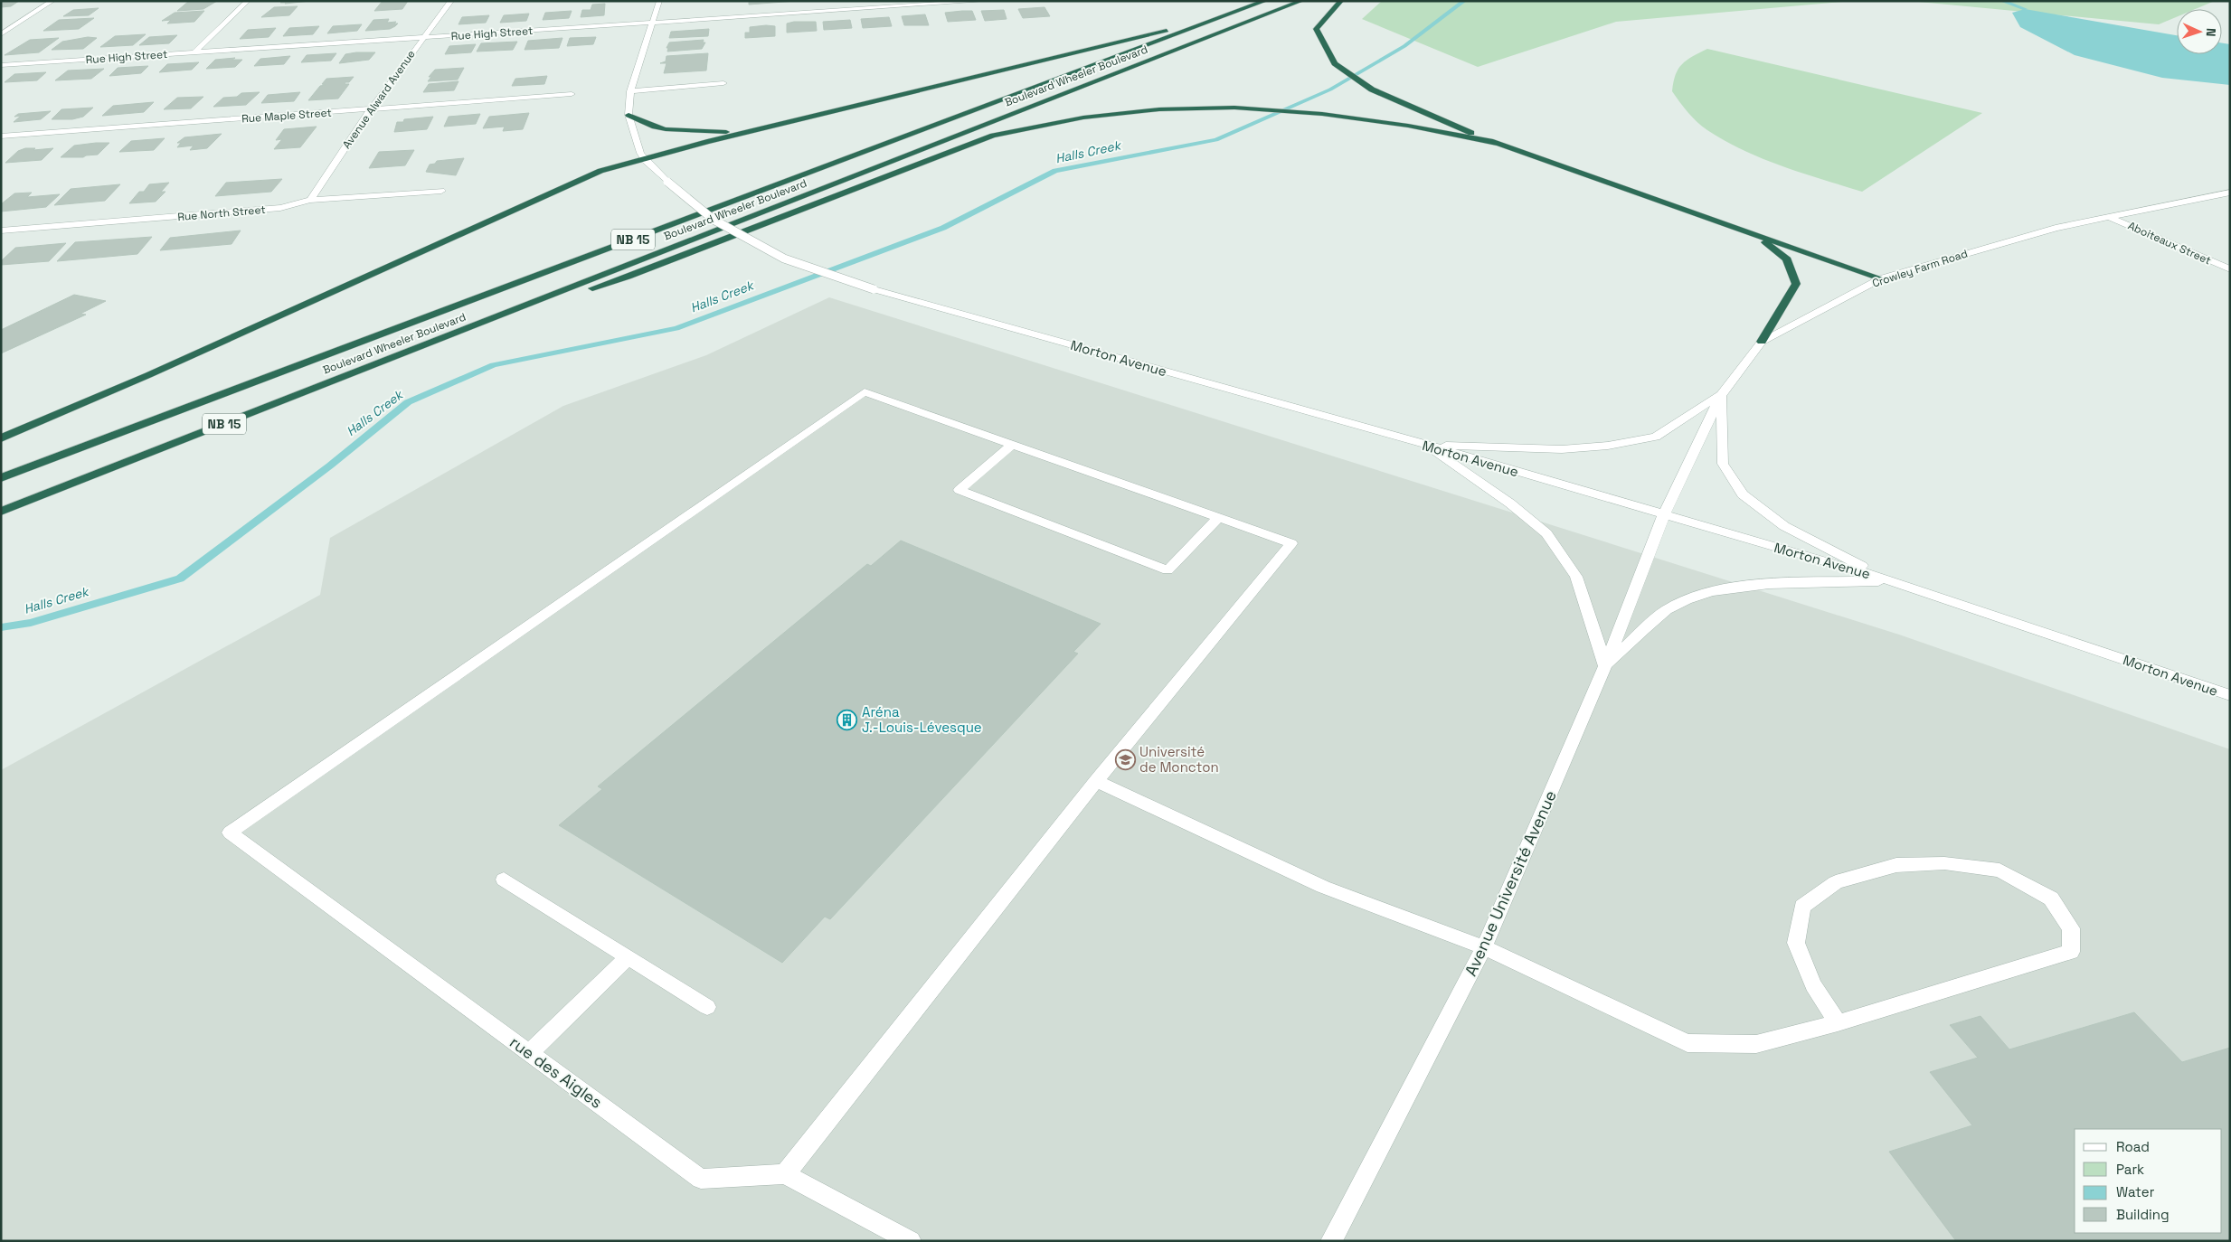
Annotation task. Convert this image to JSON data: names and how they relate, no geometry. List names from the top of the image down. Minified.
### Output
{"streets":{"highway":["Boulevard Wheeler Boulevard","NB 15"],"street":["Rue High Street","Avenue Alward Avenue","Rue Maple Street","Rue North Street","Aboiteaux Street","Crowley Farm Road","Morton Avenue","Avenue Université Avenue","rue des Aigles"]},"crossings":[["Rue High Street","Avenue Alward Avenue"],["Avenue Alward Avenue","Rue Maple Street"],["Avenue Alward Avenue","Rue North Street"],["Aboiteaux Street","Crowley Farm Road"],["Crowley Farm Road","Morton Avenue"],["Crowley Farm Road","Avenue Université Avenue"],["Morton Avenue","Avenue Université Avenue"]],"water":["Halls Creek"],"places":{"building":["Aréna J.-Louis-Lévesque"],"school or university":["Université de Moncton"]},"legend":["Road","Park","Water","Building"],"north":"right"}
